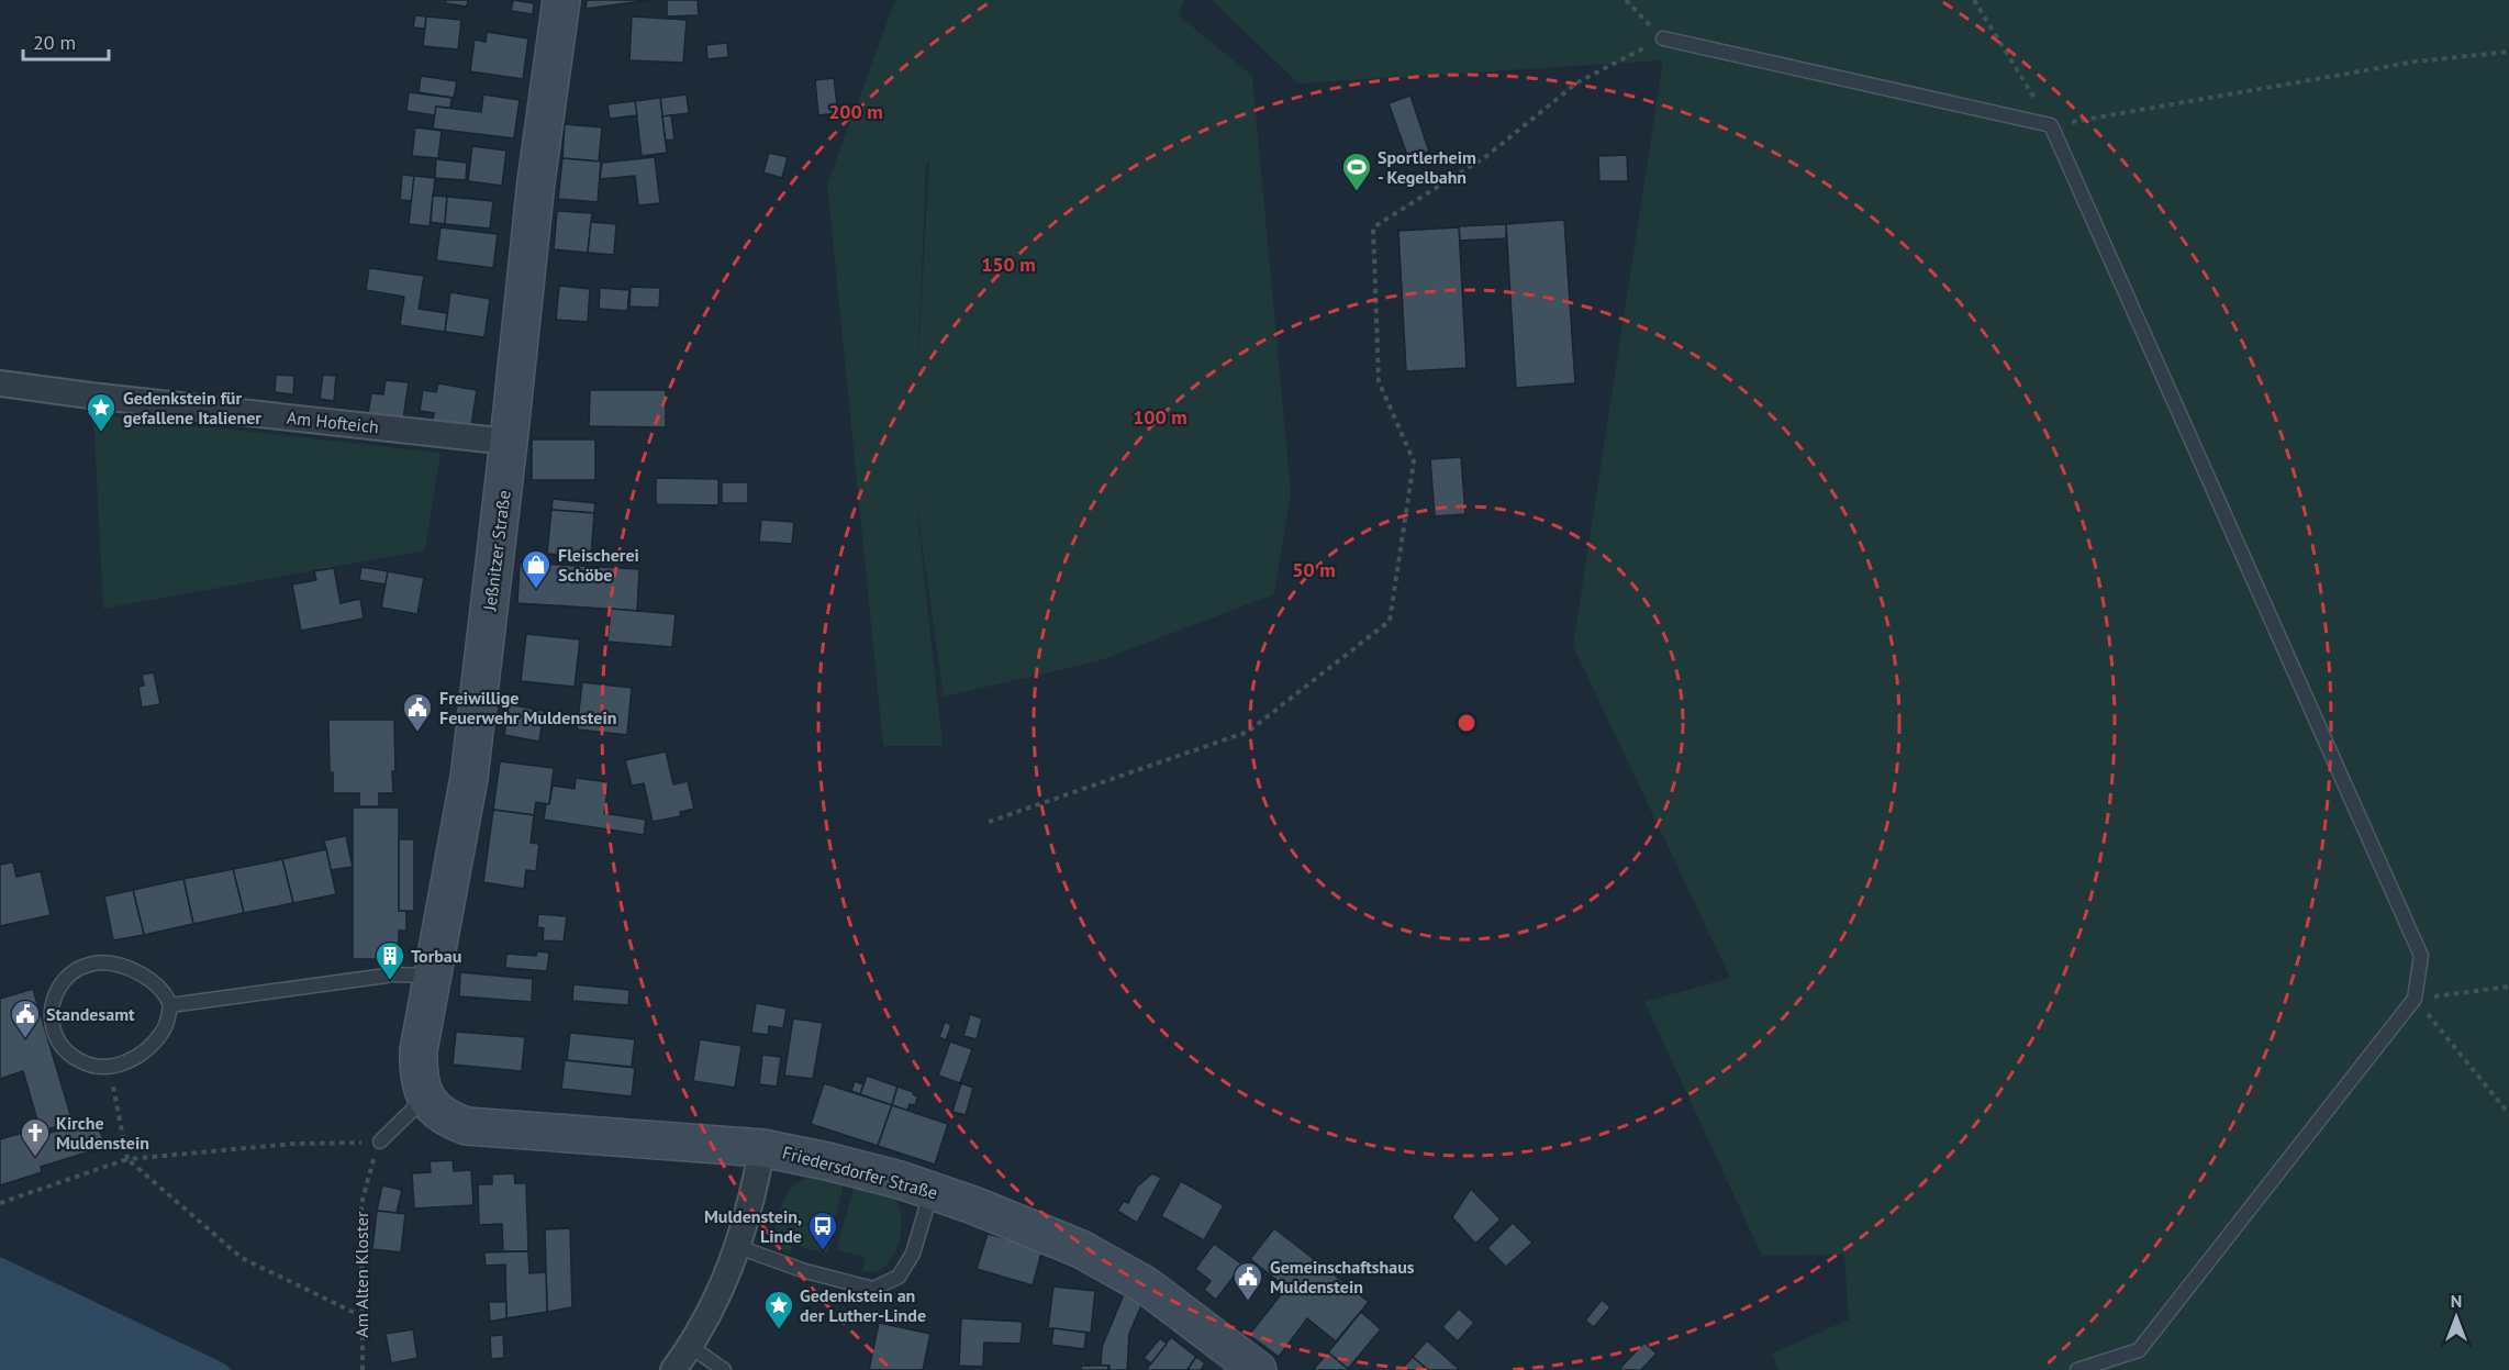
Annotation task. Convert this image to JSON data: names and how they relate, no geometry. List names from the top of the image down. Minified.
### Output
{"streets":{"main road":["Jeßnitzer Straße","Friedersdorfer Straße"],"street":["Am Hofteich"],"path":["Am Alten Kloster"]},"crossings":[["Am Hofteich","Jeßnitzer Straße"],["Jeßnitzer Straße","Friedersdorfer Straße"]],"places":{"sports":["Sportlerheim - Kegelbahn"],"place":["Gedenkstein für gefallene Italiener","Gedenkstein an der Luther-Linde"],"shop":["Fleischerei Schöbe"],"public building":["Freiwillige Feuerwehr Muldenstein","Standesamt","Gemeinschaftshaus Muldenstein"],"building":["Torbau"],"church":["Kirche Muldenstein"],"bus stop":["Muldenstein, Linde"]},"scale_bar":"20 m","north":"top","rings":["200 m","150 m","100 m","50 m"]}
